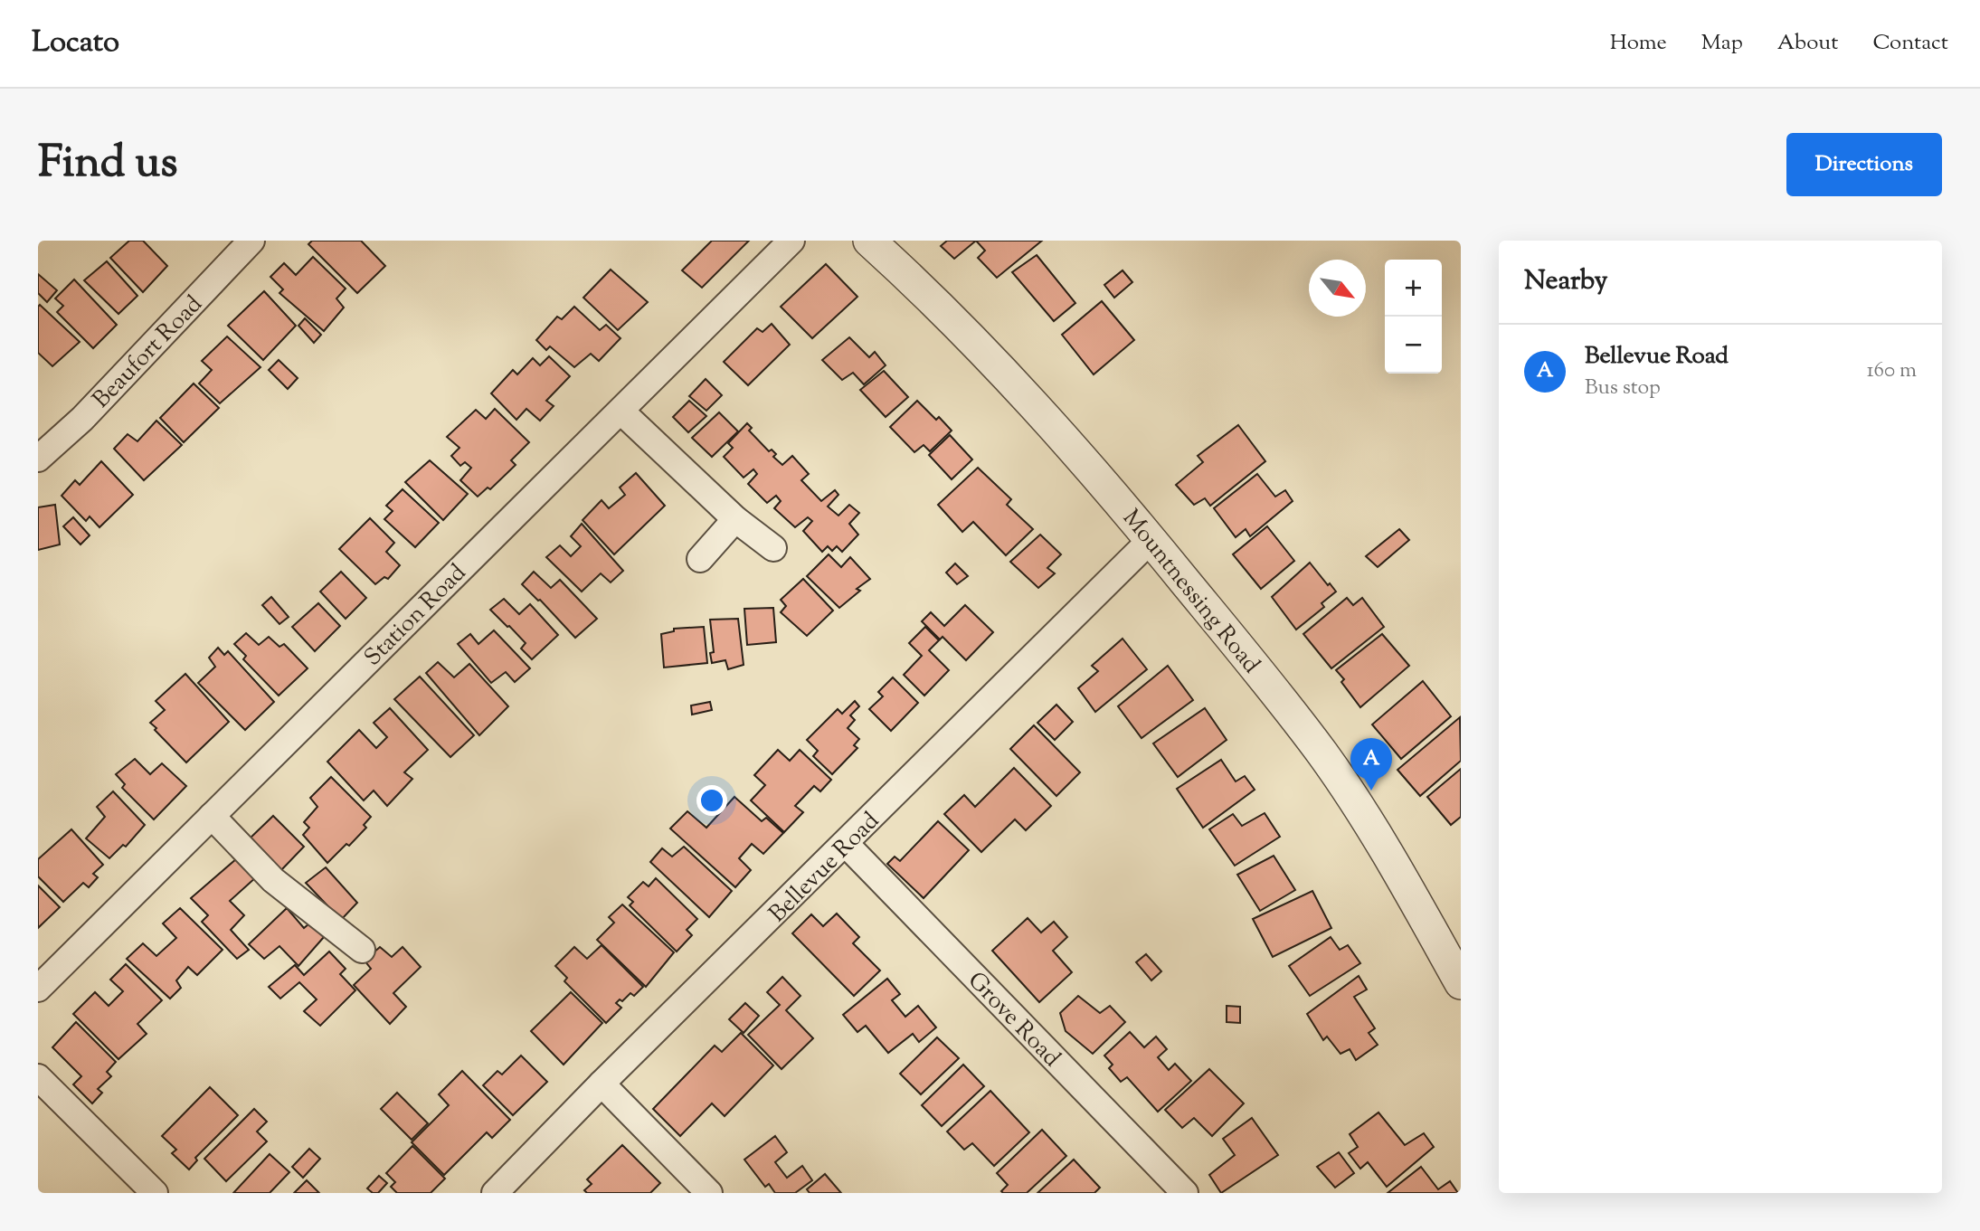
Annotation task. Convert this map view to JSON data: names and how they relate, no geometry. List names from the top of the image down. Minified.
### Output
{"streets":{"street":["Beaufort Road","Mountnessing Road","Station Road","Bellevue Road","Grove Road"]},"crossings":[["Mountnessing Road","Bellevue Road"],["Bellevue Road","Grove Road"]],"north":"bottom right","page":{"header":"Locato","nav":["Home","Map","About","Contact"],"title":"Find us","buttons":"Directions","heading":"Nearby","map_buttons":["+","−"],"list":[{"mark":"A","name":"Bellevue Road","note":"Bus stop","value":"160 m"}],"pins":"A"}}
